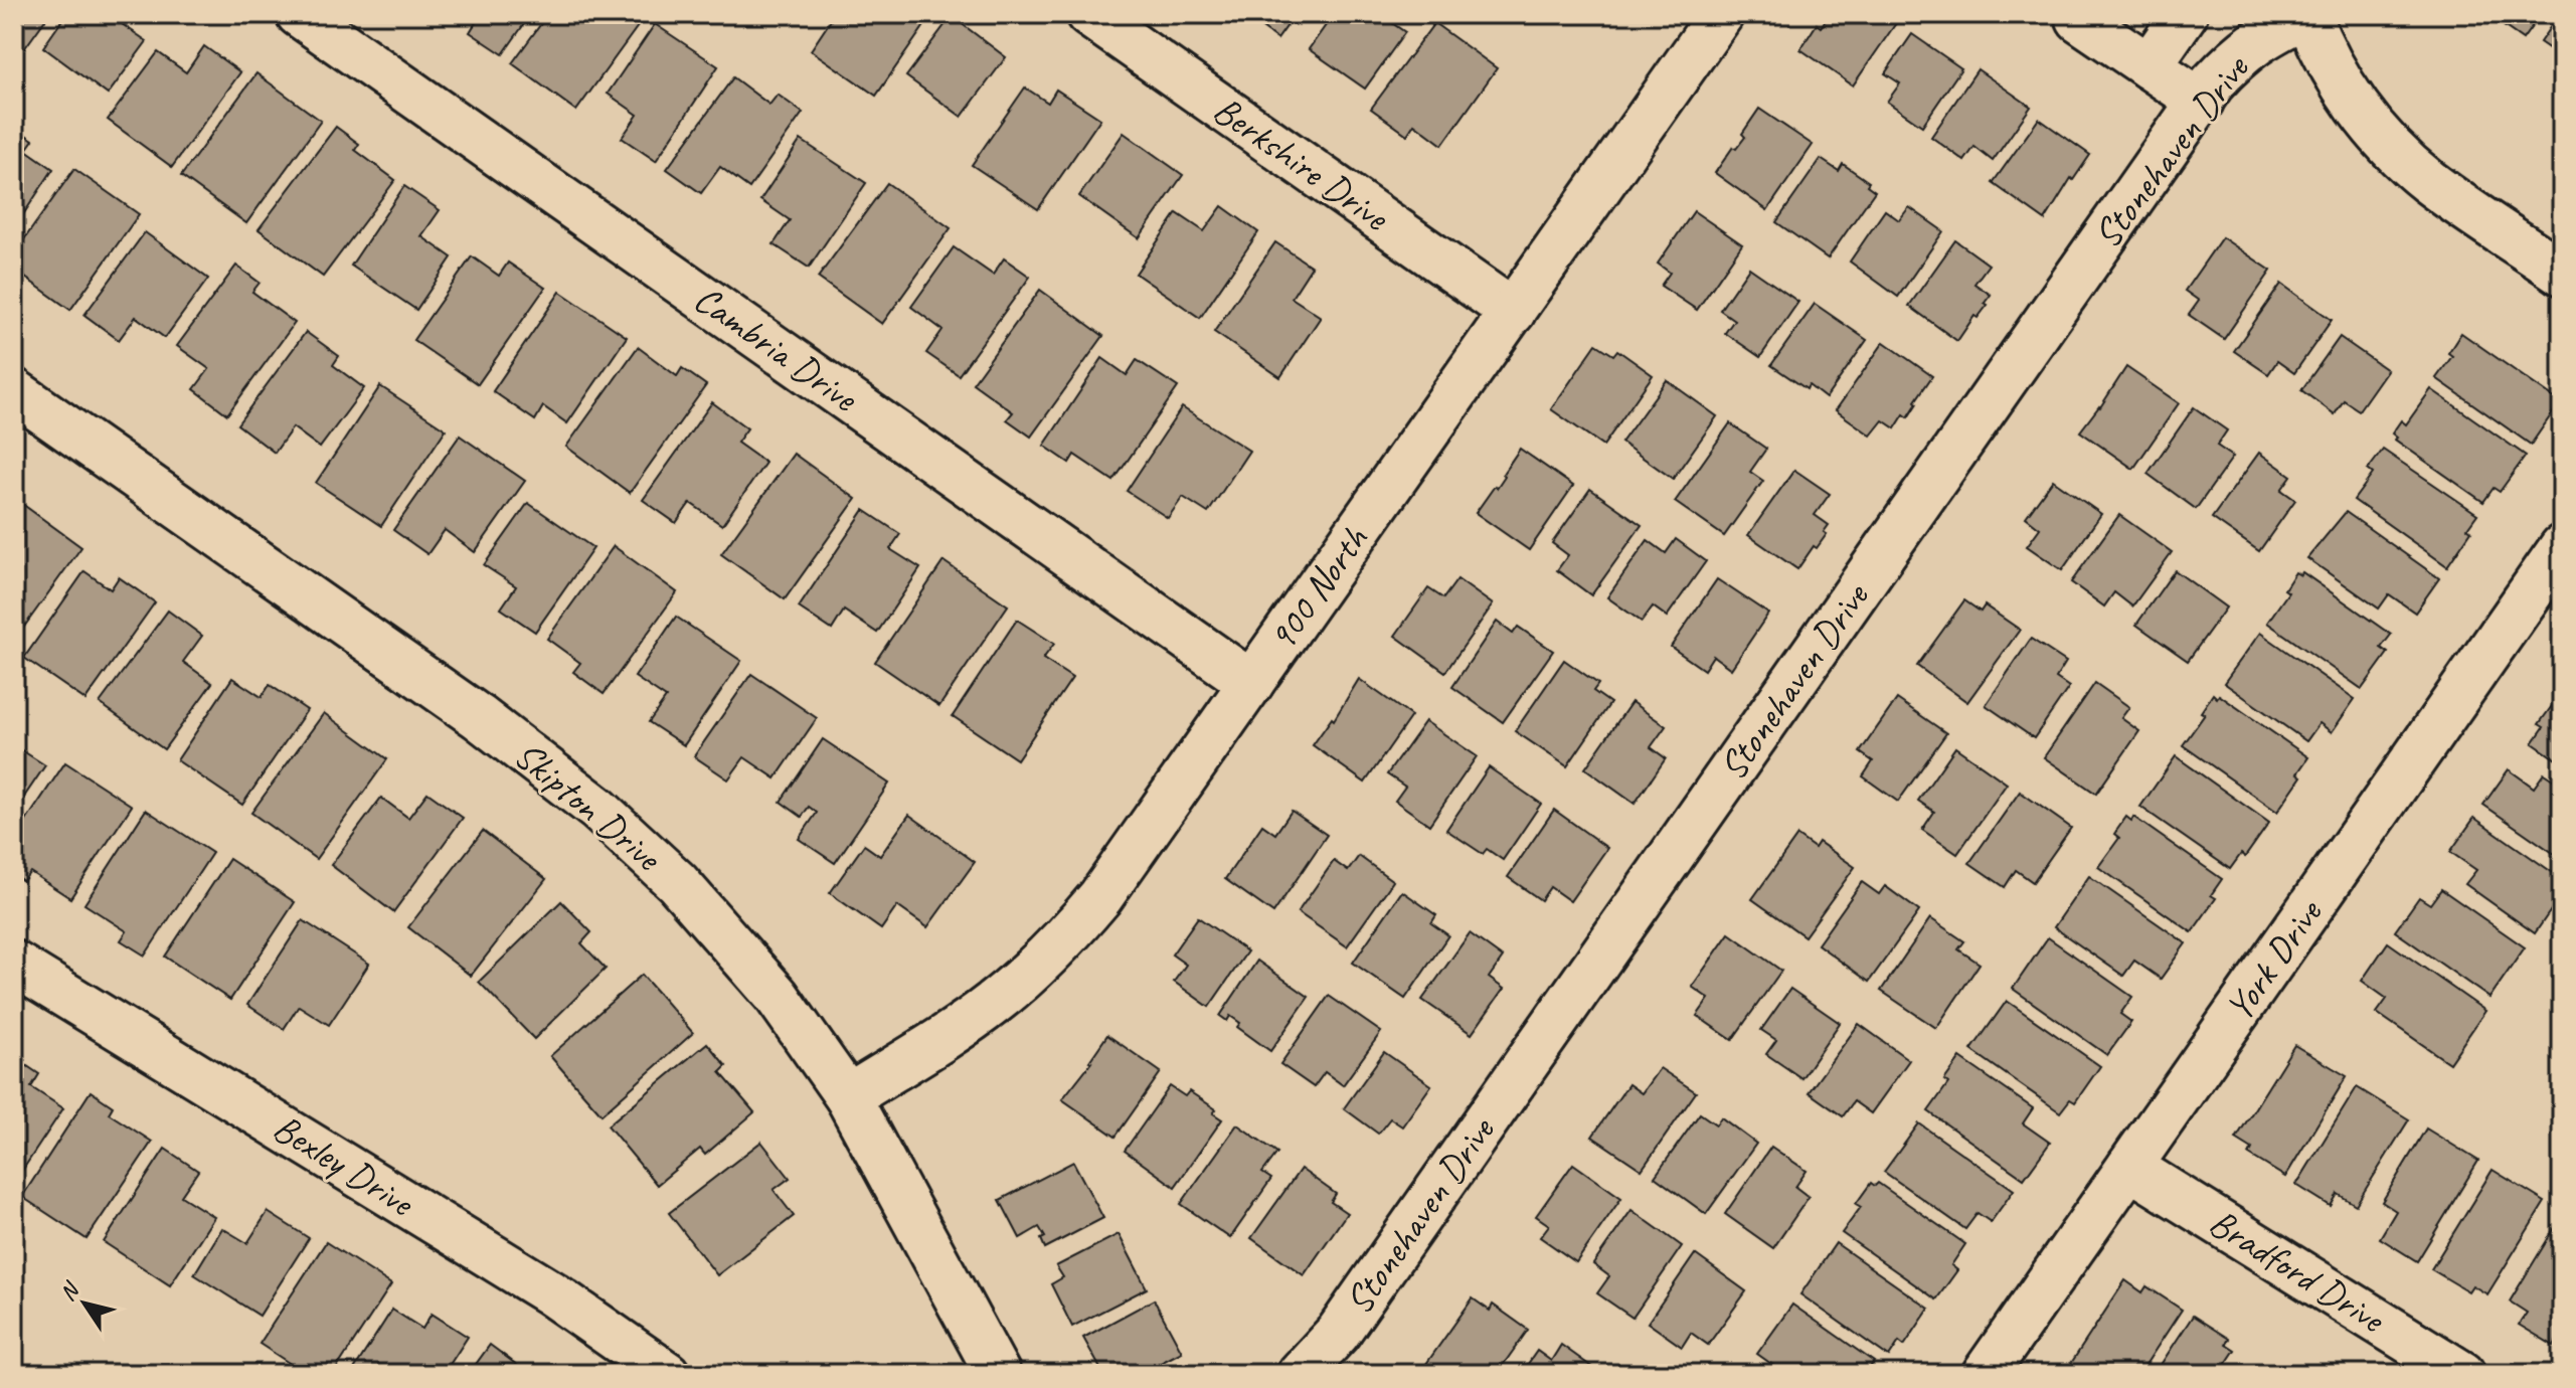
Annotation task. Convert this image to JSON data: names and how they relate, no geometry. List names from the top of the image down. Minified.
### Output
{"streets":{"street":["Stonehaven Drive","Berkshire Drive","Cambria Drive","900 North","Skipton Drive","York Drive","Bexley Drive","Bradford Drive"]},"crossings":[["Berkshire Drive","900 North"],["Cambria Drive","900 North"],["900 North","Skipton Drive"],["York Drive","Bradford Drive"]],"north":"top left"}
